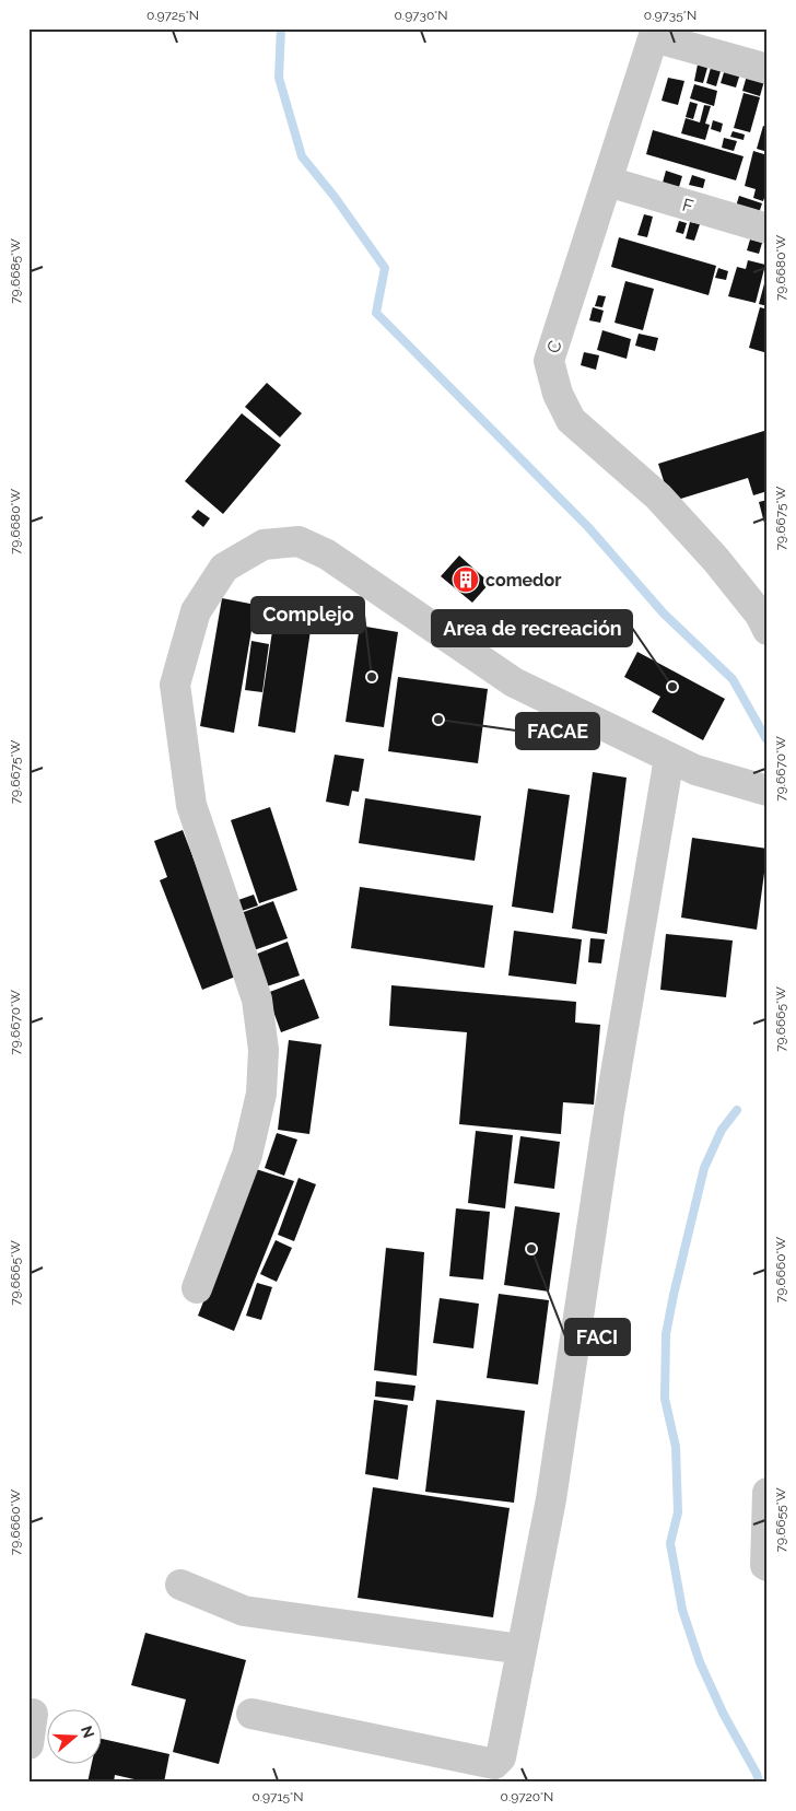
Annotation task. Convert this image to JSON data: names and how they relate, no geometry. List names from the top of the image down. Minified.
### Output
{"streets":{"street":["F","C"]},"crossings":[["F","C"]],"places":{"building":["comedor"],"other":["Complejo","Area de recreación","FACAE","FACI"]},"north":"right","coordinates":["0.9725°N","0.9730°N","0.9735°N","79.6680°W","79.6685°W","79.6675°W","79.6670°W","79.6665°W","79.6660°W","79.6655°W","0.9715°N","0.9720°N"]}
